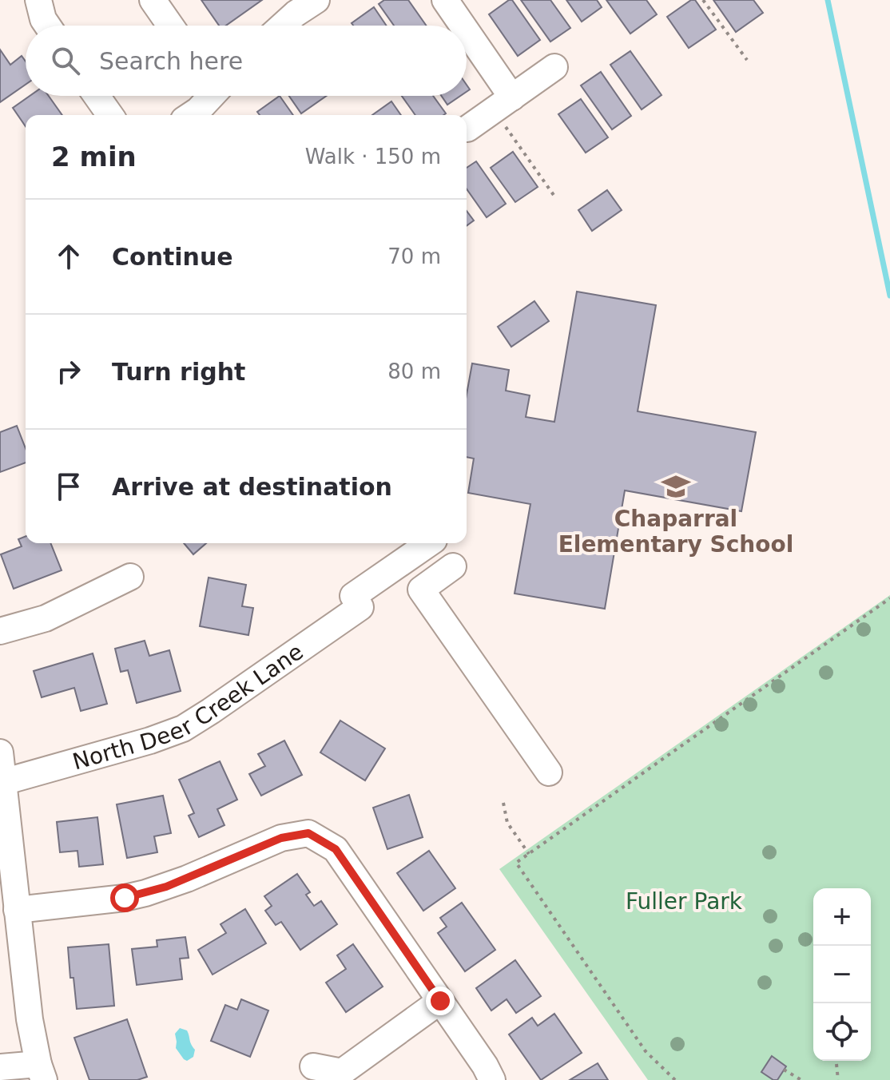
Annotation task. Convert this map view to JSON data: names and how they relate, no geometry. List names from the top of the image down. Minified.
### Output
{"streets":{"street":["North Deer Creek Lane"]},"parks":["Fuller Park"],"places":{"school or university":["Chaparral Elementary School"]},"page":{"search":"Search here","heading":["2 min","Walk · 150 m"],"list":[["Continue","70 m"],["Turn right","80 m"],"Arrive at destination"],"map_buttons":["+","−"]}}
